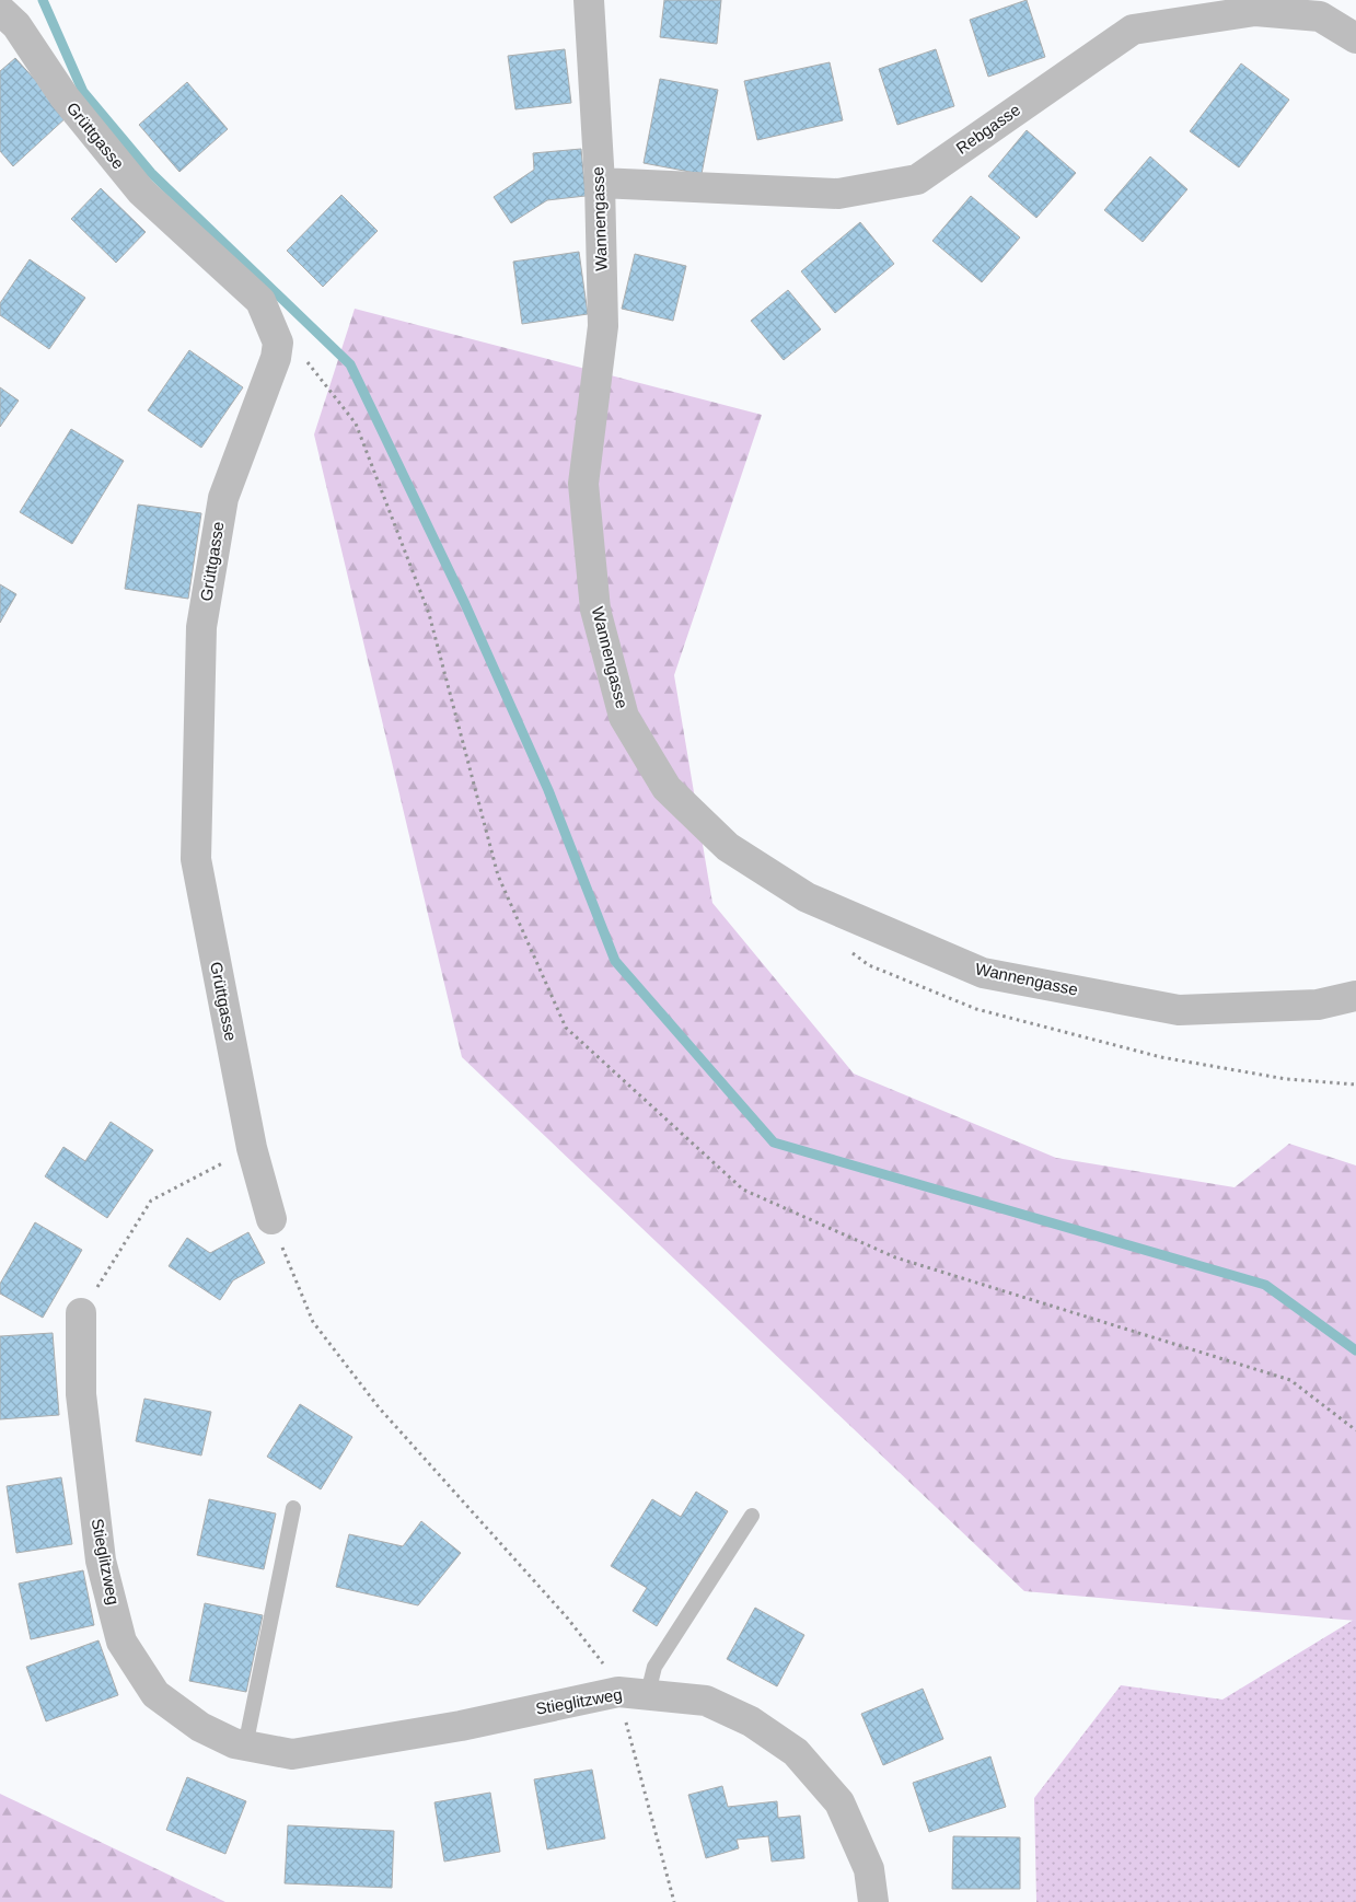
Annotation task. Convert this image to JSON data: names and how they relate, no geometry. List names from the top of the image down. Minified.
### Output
{"streets":{"street":["Rebgasse","Grüttgasse","Wannengasse","Stieglitzweg"]},"crossings":[["Rebgasse","Wannengasse"]]}
